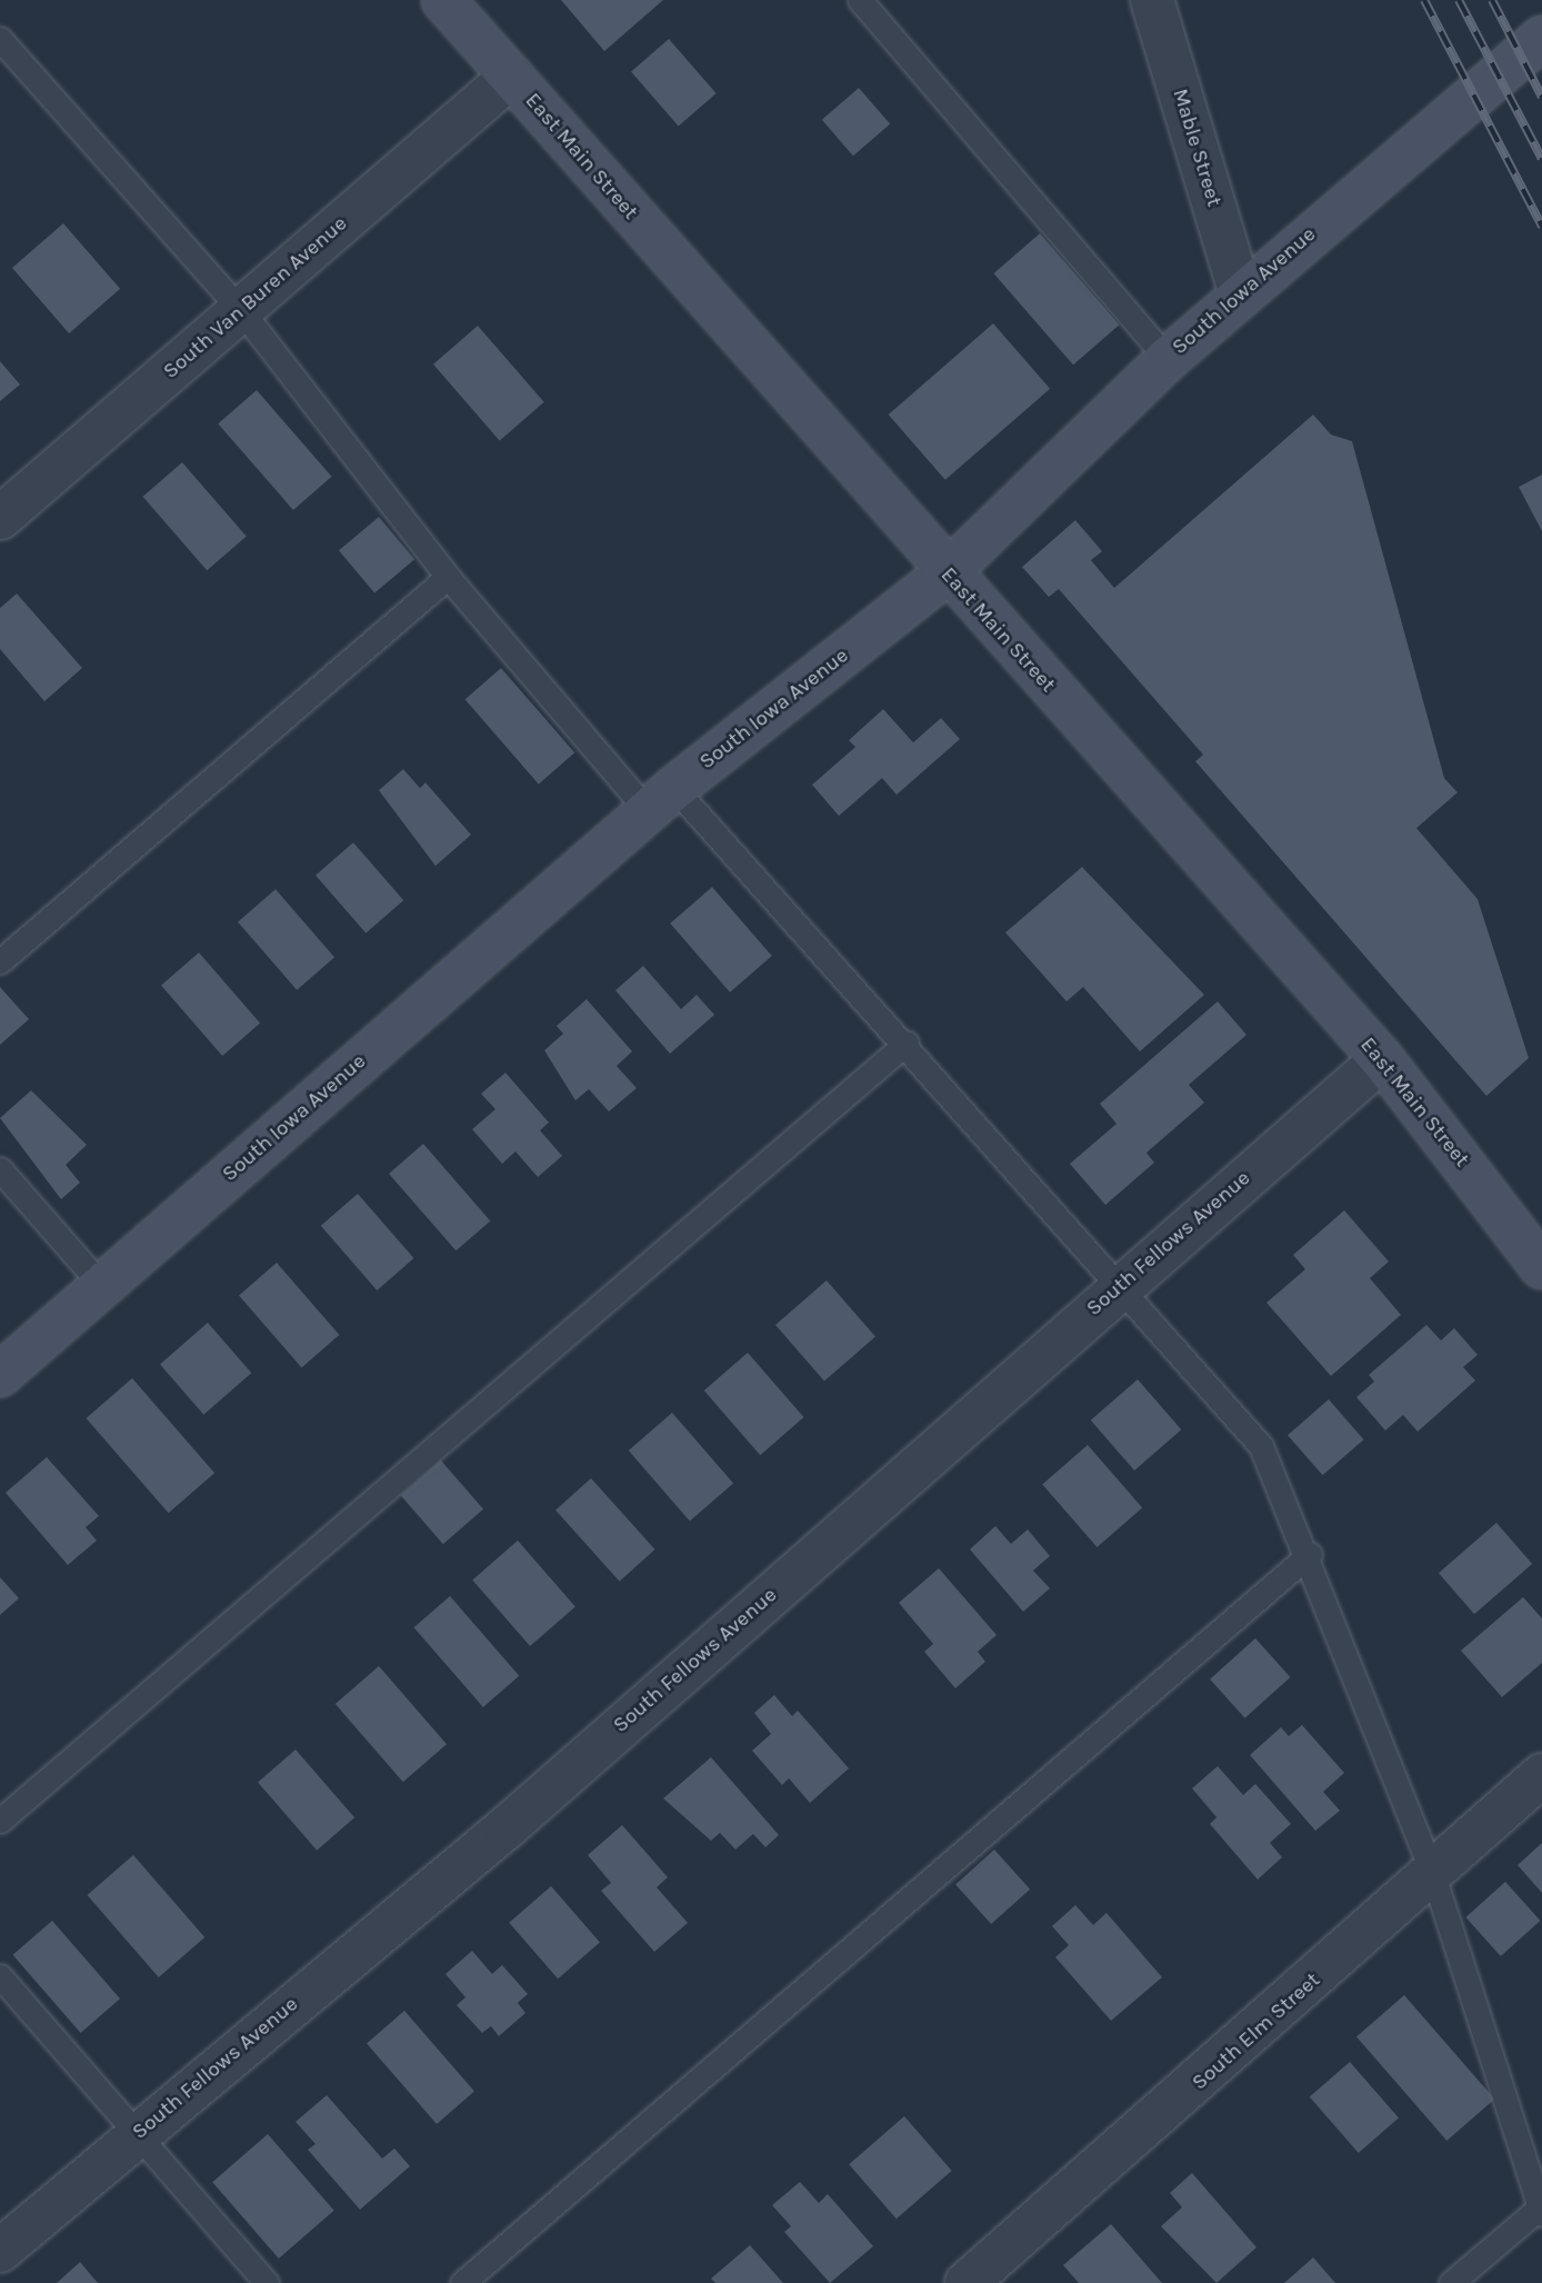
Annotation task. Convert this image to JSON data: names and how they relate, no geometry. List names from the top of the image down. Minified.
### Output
{"streets":{"main road":["East Main Street","South Iowa Avenue"],"street":["Mable Street","South Van Buren Avenue","South Fellows Avenue","South Elm Street"]},"crossings":[["Mable Street","South Iowa Avenue"],["East Main Street","South Iowa Avenue"],["East Main Street","South Van Buren Avenue"],["East Main Street","South Fellows Avenue"]]}
